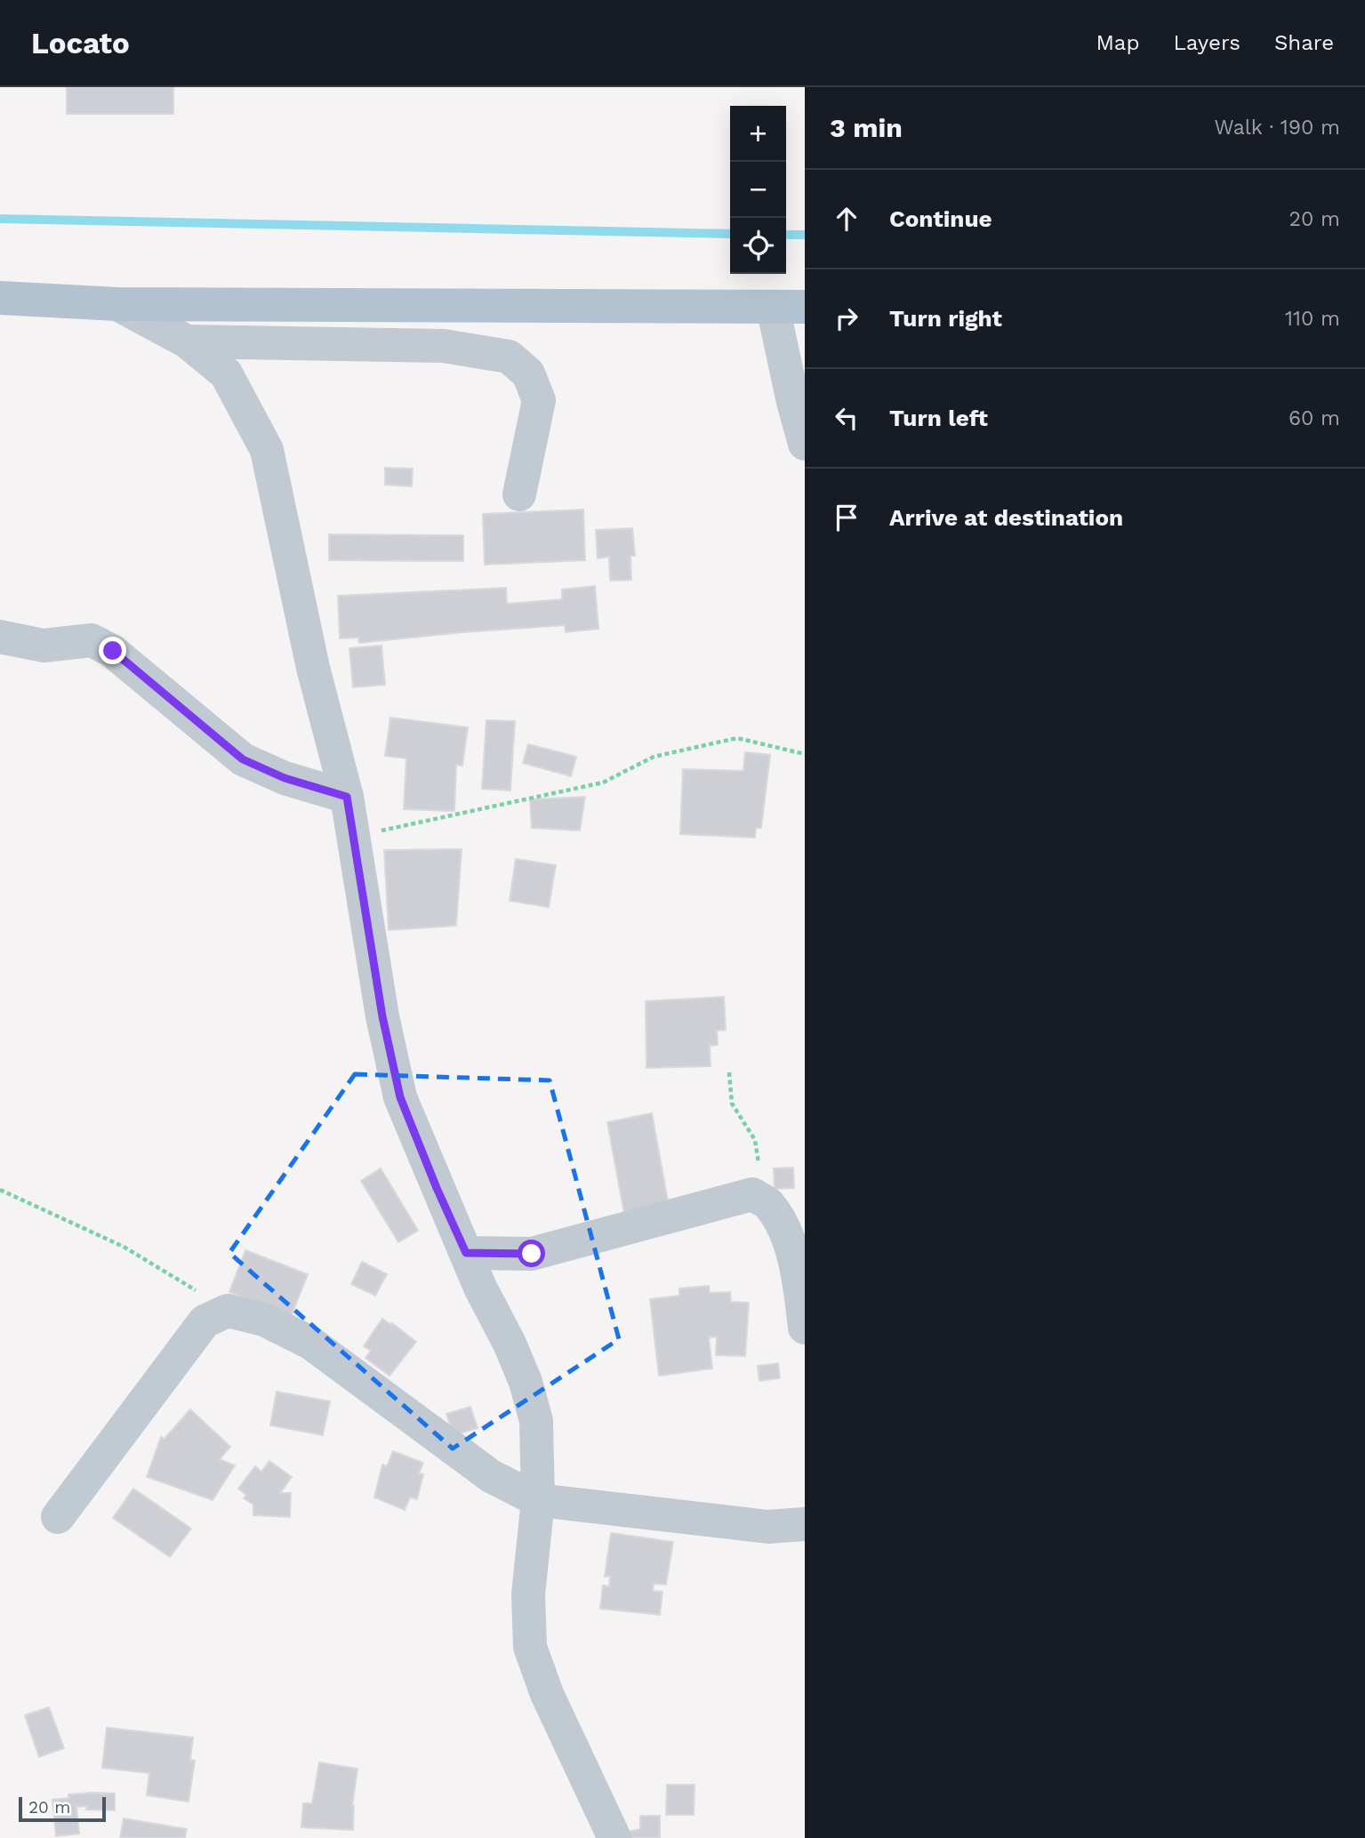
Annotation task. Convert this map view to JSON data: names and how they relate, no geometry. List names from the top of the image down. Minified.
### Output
{"scale_bar":"20 m","page":{"header":"Locato","nav":["Map","Layers","Share"],"heading":["3 min","Walk · 190 m"],"map_buttons":["+","−"],"list":[["Continue","20 m"],["Turn right","110 m"],["Turn left","60 m"],"Arrive at destination"],"scale":"20 m"}}
